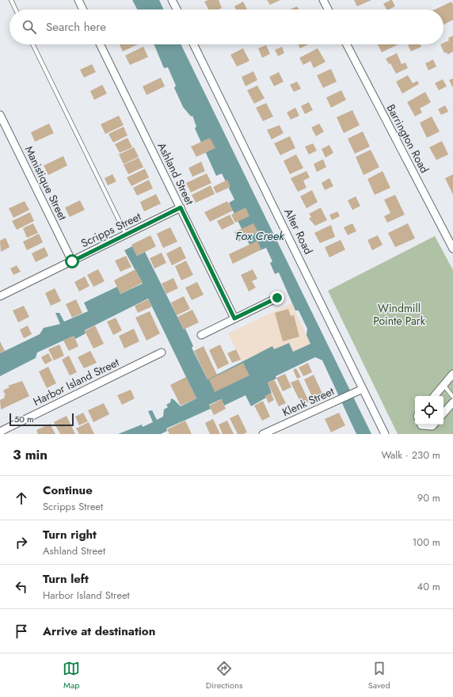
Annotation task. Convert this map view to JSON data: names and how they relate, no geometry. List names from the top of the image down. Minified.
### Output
{"streets":{"street":["Barrington Road","Ashland Street","Manistique Street","Scripps Street","Alter Road","Harbor Island Street","Klenk Street"]},"crossings":[["Ashland Street","Scripps Street"],["Manistique Street","Scripps Street"],["Alter Road","Klenk Street"]],"water":["Fox Creek"],"parks":["Windmill Pointe Park"],"scale_bar":"50 m","page":{"search":"Search here","scale":"50 m","heading":["3 min","Walk · 230 m"],"list":[["Continue","Scripps Street","90 m"],["Turn right","Ashland Street","100 m"],["Turn left","Harbor Island Street","40 m"],"Arrive at destination"],"nav":["Map","Directions","Saved"]}}
